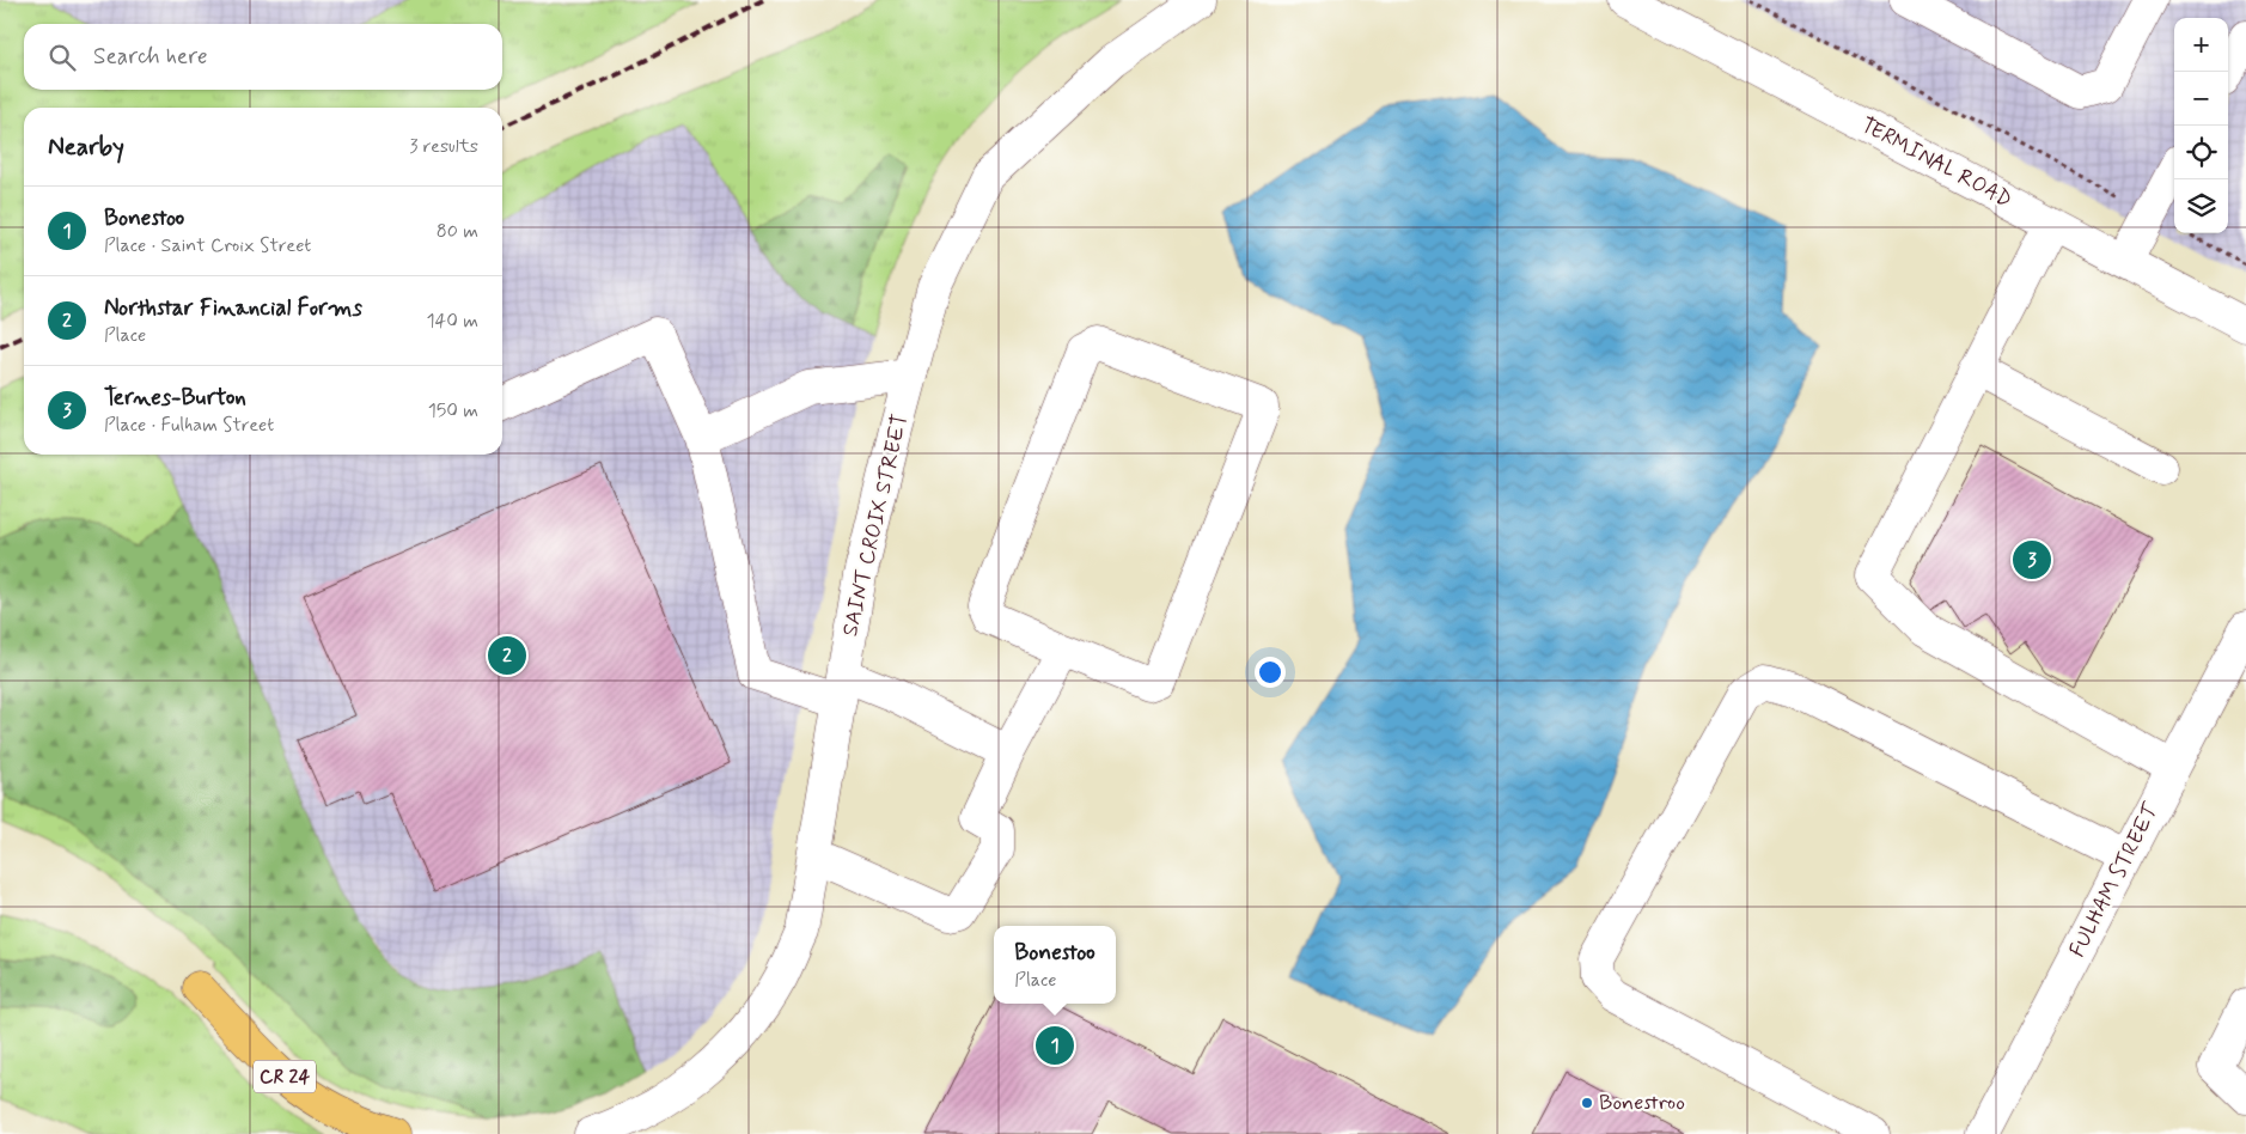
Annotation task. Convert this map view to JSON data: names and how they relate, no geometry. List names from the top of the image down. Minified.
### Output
{"streets":{"highway":["CR 24"],"street":["TERMINAL ROAD","SAINT CROIX STREET","FULHAM STREET"]},"places":["Bonestroo"],"page":{"map_buttons":["+","−"],"search":"Search here","heading":["Nearby","3 results"],"list":[{"mark":"1","name":"Bonestoo","note":"Place · Saint Croix Street","value":"80 m"},{"mark":"2","name":"Northstar Financial Forms","note":"Place","value":"140 m"},{"mark":"3","name":"Ternes-Burton","note":"Place · Fulham Street","value":"150 m"}],"pins":["3","2","1"],"popup":["Bonestoo","Place"]}}
